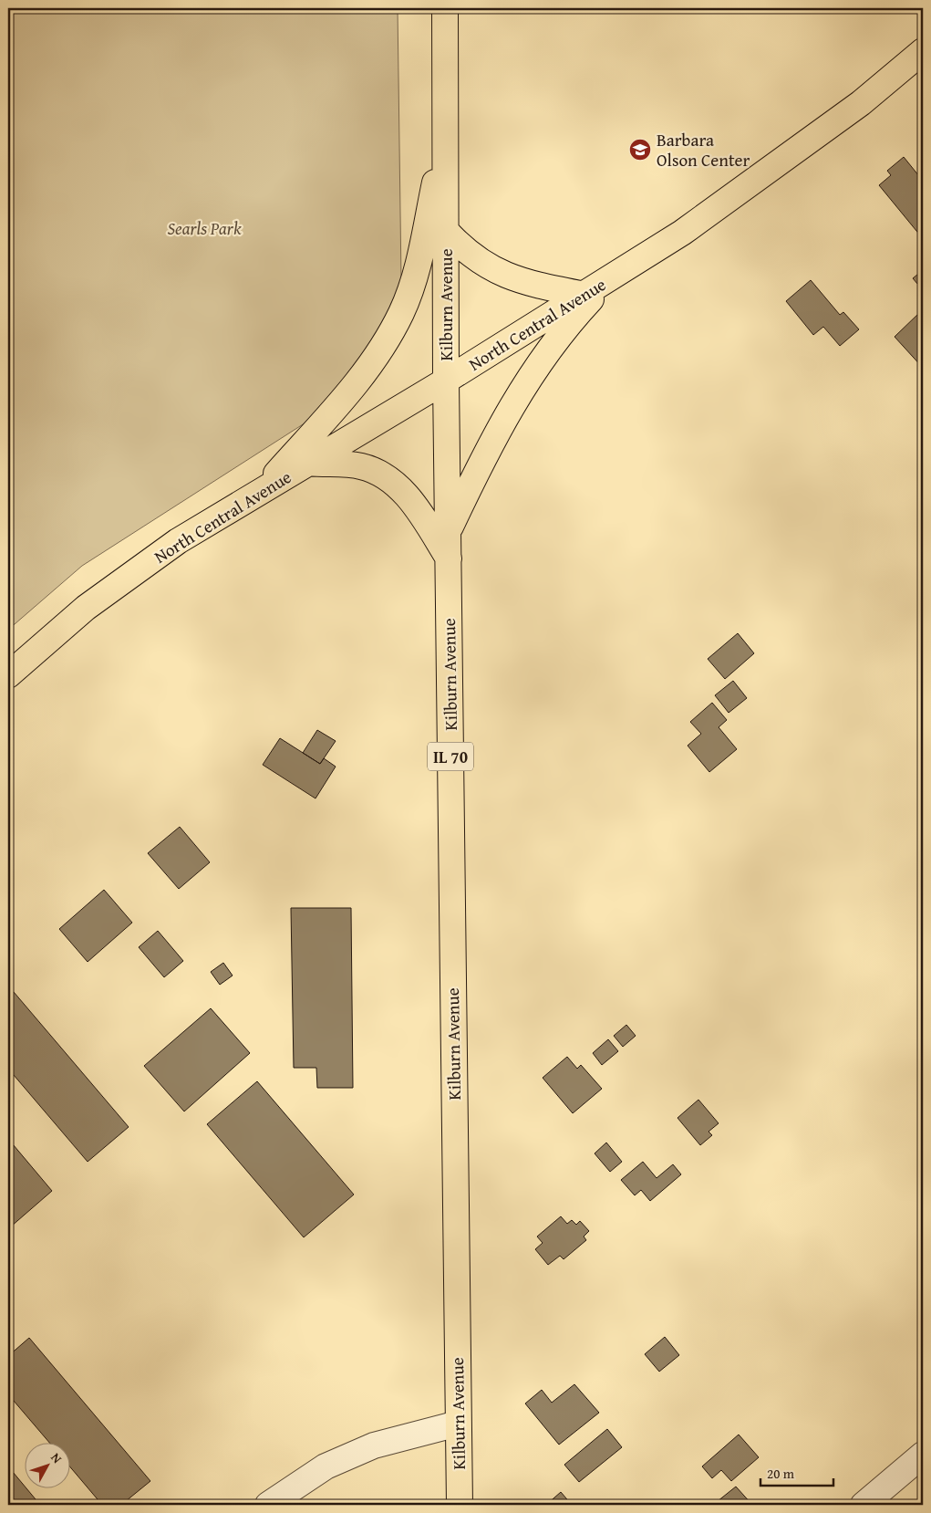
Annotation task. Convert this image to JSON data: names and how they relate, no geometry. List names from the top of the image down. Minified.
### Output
{"streets":{"main road":["Kilburn Avenue","North Central Avenue","IL 70"]},"crossings":[["Kilburn Avenue","North Central Avenue"]],"parks":["Searls Park"],"places":{"school or university":["Barbara Olson Center"]},"scale_bar":"20 m","north":"top right"}
